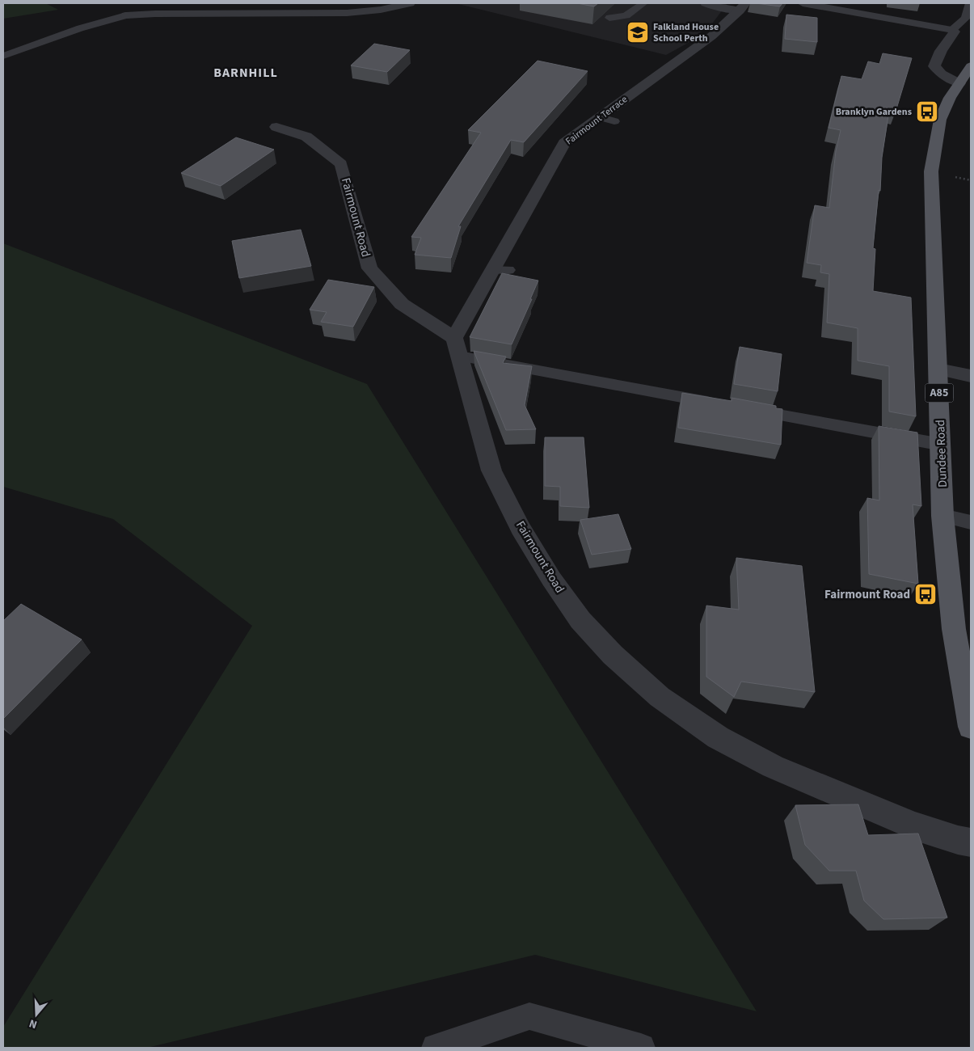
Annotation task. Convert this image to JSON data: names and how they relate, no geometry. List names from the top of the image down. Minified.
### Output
{"streets":{"main road":["A85","Dundee Road"],"street":["Fairmount Terrace","Fairmount Road"]},"crossings":[["Fairmount Terrace","Fairmount Road"]],"districts":["BARNHILL"],"places":{"school or university":["Falkland House School Perth"],"bus stop":["Branklyn Gardens","Fairmount Road"]},"north":"bottom"}
